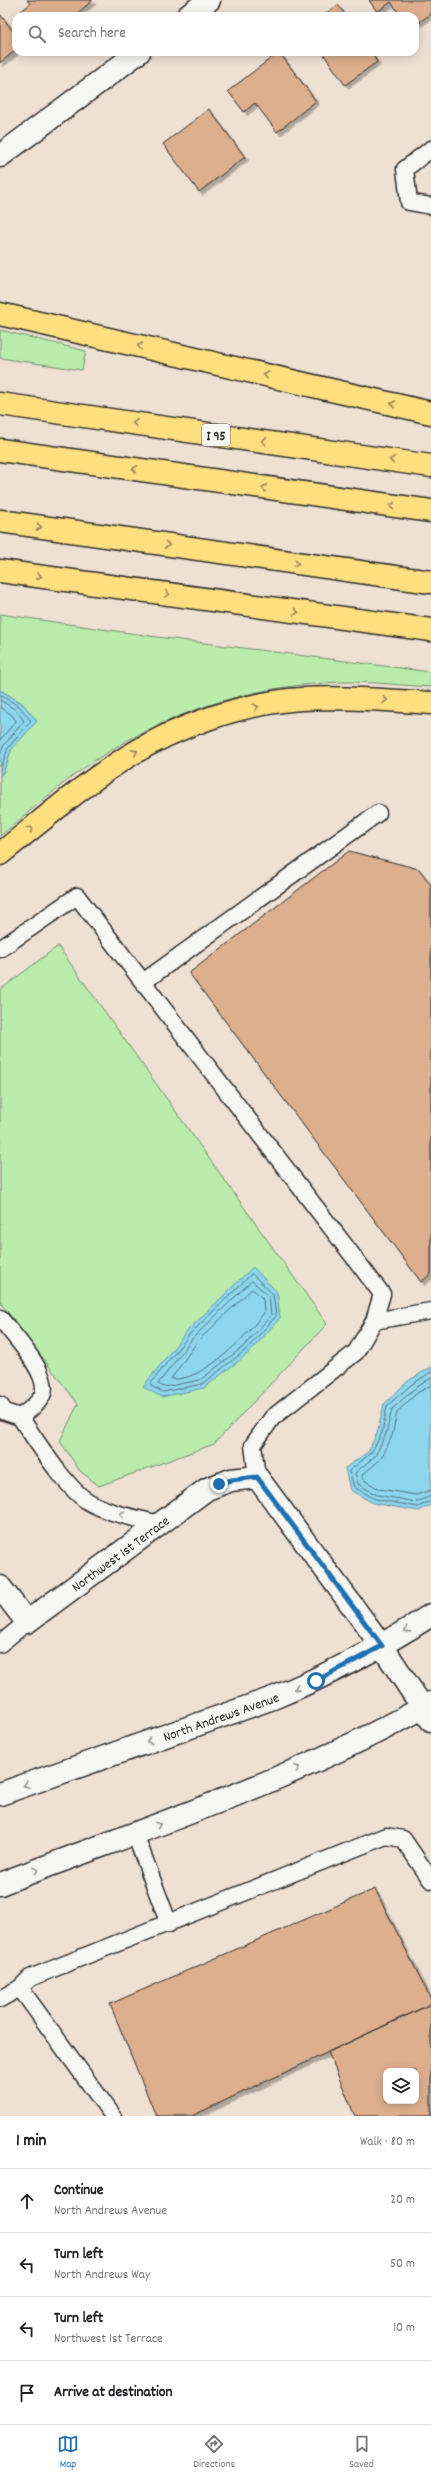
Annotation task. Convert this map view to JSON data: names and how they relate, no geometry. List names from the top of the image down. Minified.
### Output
{"streets":{"highway":["I 95"],"main road":["Northwest 1st Terrace","North Andrews Avenue"]},"page":{"search":"Search here","heading":["1 min","Walk · 80 m"],"list":[["Continue","North Andrews Avenue","20 m"],["Turn left","North Andrews Way","50 m"],["Turn left","Northwest 1st Terrace","10 m"],"Arrive at destination"],"nav":["Map","Directions","Saved"]}}
